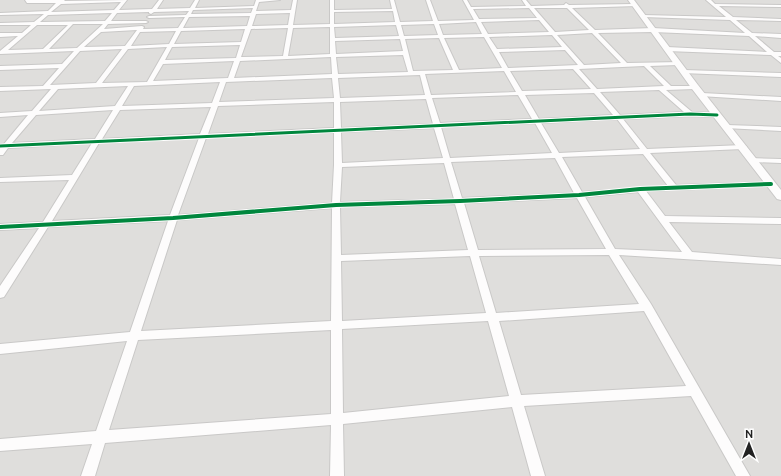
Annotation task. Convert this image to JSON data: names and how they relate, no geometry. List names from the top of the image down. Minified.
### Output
{"north":"top"}
